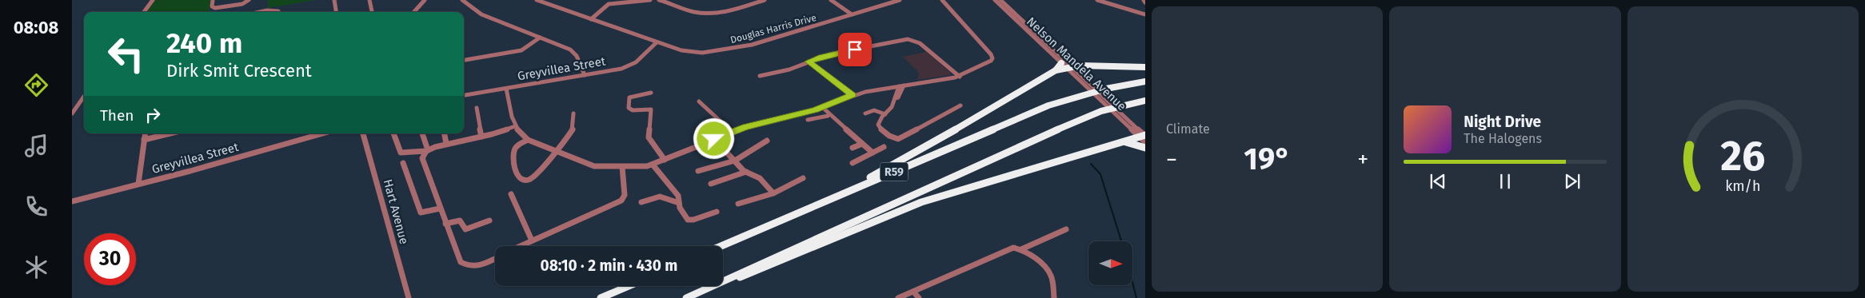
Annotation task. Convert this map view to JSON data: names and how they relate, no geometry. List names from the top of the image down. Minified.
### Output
{"streets":{"highway":["R59"],"street":["Douglas Harris Drive","Nelson Mandela Avenue","Greyvillea Street","Hart Avenue"]},"crossings":[["Douglas Harris Drive","Greyvillea Street"]],"north":"right","page":{"tabs":"08:08","tile":"Climate","turn":["240 m","Dirk Smit Crescent"],"then":"Then","song":["Night Drive","The Halogens"],"heat":["−","19°","+"],"limit":"30","trip":"08:10 · 2 min · 430 m","gauge":["26","km/h"]}}
